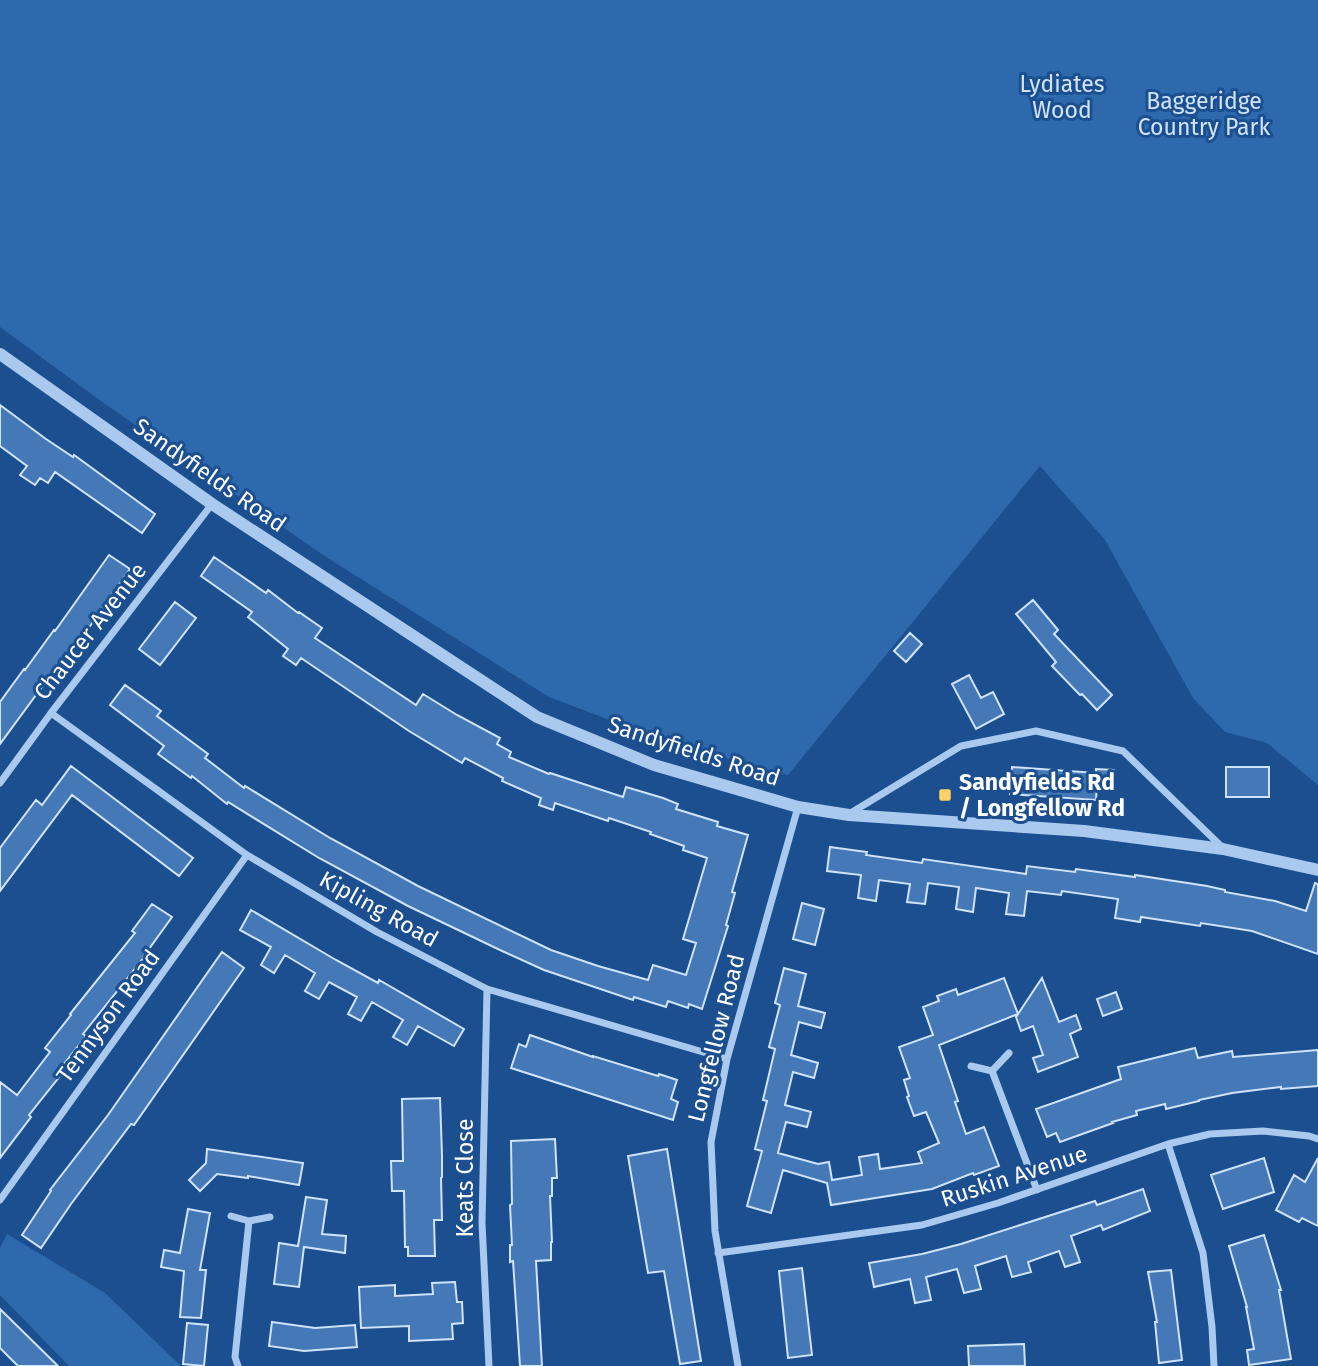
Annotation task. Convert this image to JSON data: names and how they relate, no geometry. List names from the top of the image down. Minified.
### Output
{"streets":{"street":["Sandyfields Road","Chaucer Avenue","Kipling Road","Tennyson Road","Longfellow Road","Ruskin Avenue","Keats Close"]},"crossings":[["Sandyfields Road","Chaucer Avenue"],["Sandyfields Road","Longfellow Road"],["Chaucer Avenue","Kipling Road"],["Kipling Road","Tennyson Road"],["Kipling Road","Longfellow Road"],["Kipling Road","Keats Close"],["Longfellow Road","Ruskin Avenue"]],"parks":["Lydiates Wood","Baggeridge Country Park"],"places":{"transit":["Sandyfields Rd / Longfellow Rd"]}}
